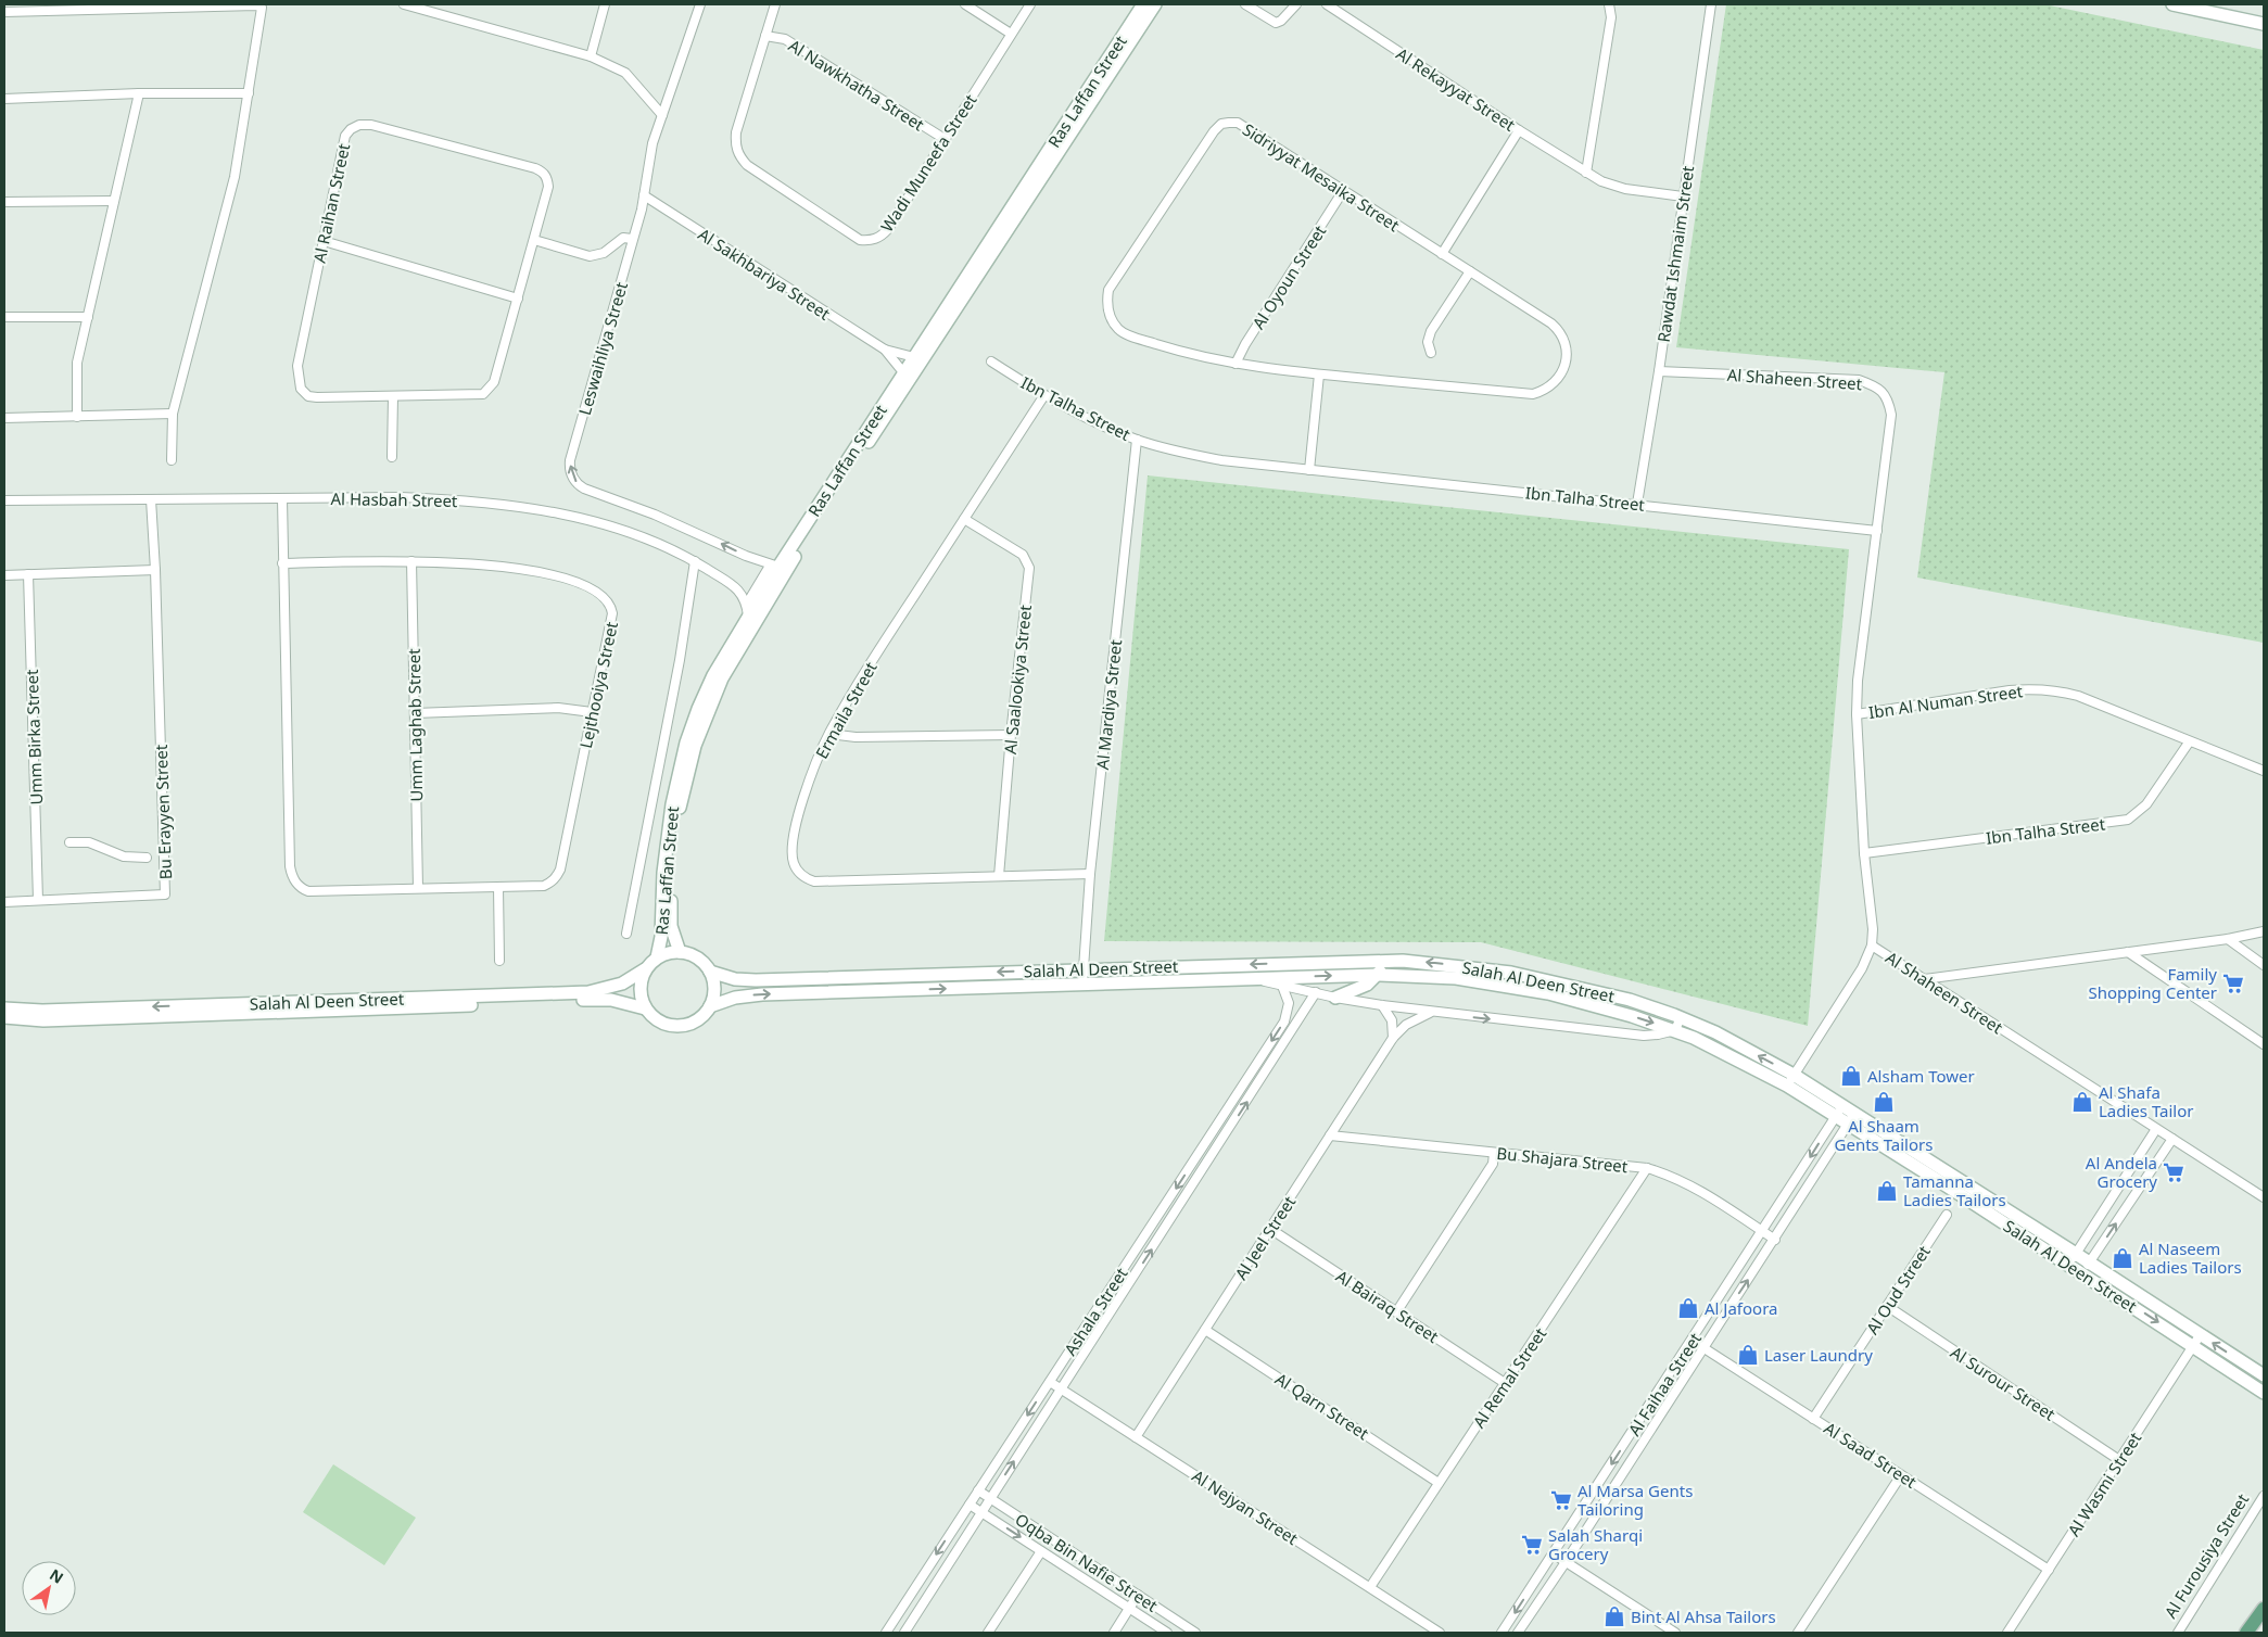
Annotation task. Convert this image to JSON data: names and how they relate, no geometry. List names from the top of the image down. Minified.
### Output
{"streets":{"street":["Al Nawkhatha Street","Al Rekayyat Street","Ras Laffan Street","Wadi Muneefa Street","Sidriyyat Mesaika Street","Al Raihan Street","Rawdat Ishmaim Street","Al Sakhbariya Street","Al Oyoun Street","Leswaihliya Street","Al Shaheen Street","Ibn Talha Street","Al Hasbah Street","Al Saalookiya Street","Lejthooiya Street","Ibn Al Numan Street","Al Mardiya Street","Ermaila Street","Umm Laghab Street","Umm Birka Street","Bu Erayyen Street","Salah Al Deen Street","Bu Shajara Street","Al Jeel Street","Al Oud Street","Al Bairaq Street","Ashala Street","Al Remal Street","Al Surour Street","Al Faihaa Street","Al Qarn Street","Al Saad Street","Al Wasmi Street","Al Nejyan Street","Al Furousiya Street","Oqba Bin Nafie Street"]},"crossings":[["Al Nawkhatha Street","Wadi Muneefa Street"],["Al Rekayyat Street","Rawdat Ishmaim Street"],["Ras Laffan Street","Al Sakhbariya Street"],["Ras Laffan Street","Leswaihliya Street"],["Ras Laffan Street","Al Hasbah Street"],["Ras Laffan Street","Salah Al Deen Street"],["Sidriyyat Mesaika Street","Al Oyoun Street"],["Rawdat Ishmaim Street","Al Shaheen Street"],["Rawdat Ishmaim Street","Ibn Talha Street"],["Al Sakhbariya Street","Leswaihliya Street"],["Al Shaheen Street","Ibn Talha Street"],["Al Shaheen Street","Salah Al Deen Street"],["Ibn Talha Street","Ibn Al Numan Street"],["Ibn Talha Street","Al Mardiya Street"],["Ibn Talha Street","Ermaila Street"],["Al Hasbah Street","Lejthooiya Street"],["Al Hasbah Street","Bu Erayyen Street"],["Al Saalookiya Street","Ermaila Street"],["Lejthooiya Street","Umm Laghab Street"],["Al Mardiya Street","Ermaila Street"],["Al Mardiya Street","Salah Al Deen Street"],["Umm Birka Street","Bu Erayyen Street"],["Salah Al Deen Street","Al Jeel Street"],["Salah Al Deen Street","Ashala Street"],["Salah Al Deen Street","Al Faihaa Street"],["Salah Al Deen Street","Al Wasmi Street"],["Bu Shajara Street","Al Jeel Street"],["Bu Shajara Street","Al Remal Street"],["Bu Shajara Street","Al Faihaa Street"],["Al Jeel Street","Al Bairaq Street"],["Al Jeel Street","Al Qarn Street"],["Al Jeel Street","Al Nejyan Street"],["Al Oud Street","Al Surour Street"],["Al Oud Street","Al Saad Street"],["Al Bairaq Street","Al Remal Street"],["Ashala Street","Al Nejyan Street"],["Ashala Street","Oqba Bin Nafie Street"],["Al Remal Street","Al Qarn Street"],["Al Remal Street","Al Nejyan Street"],["Al Surour Street","Al Wasmi Street"],["Al Faihaa Street","Al Saad Street"],["Al Saad Street","Al Wasmi Street"]],"places":{"supermarket":["Family Shopping Center","Al Andela Grocery","Al Marsa Gents Tailoring","Salah Sharqi Grocery"],"shop":["Alsham Tower","Al Shaam Gents Tailors","Al Shafa Ladies Tailor","Tamanna Ladies Tailors","Al Naseem Ladies Tailors","Al Jafoora","Laser Laundry","Bint Al Ahsa Tailors"]},"north":"top right"}
